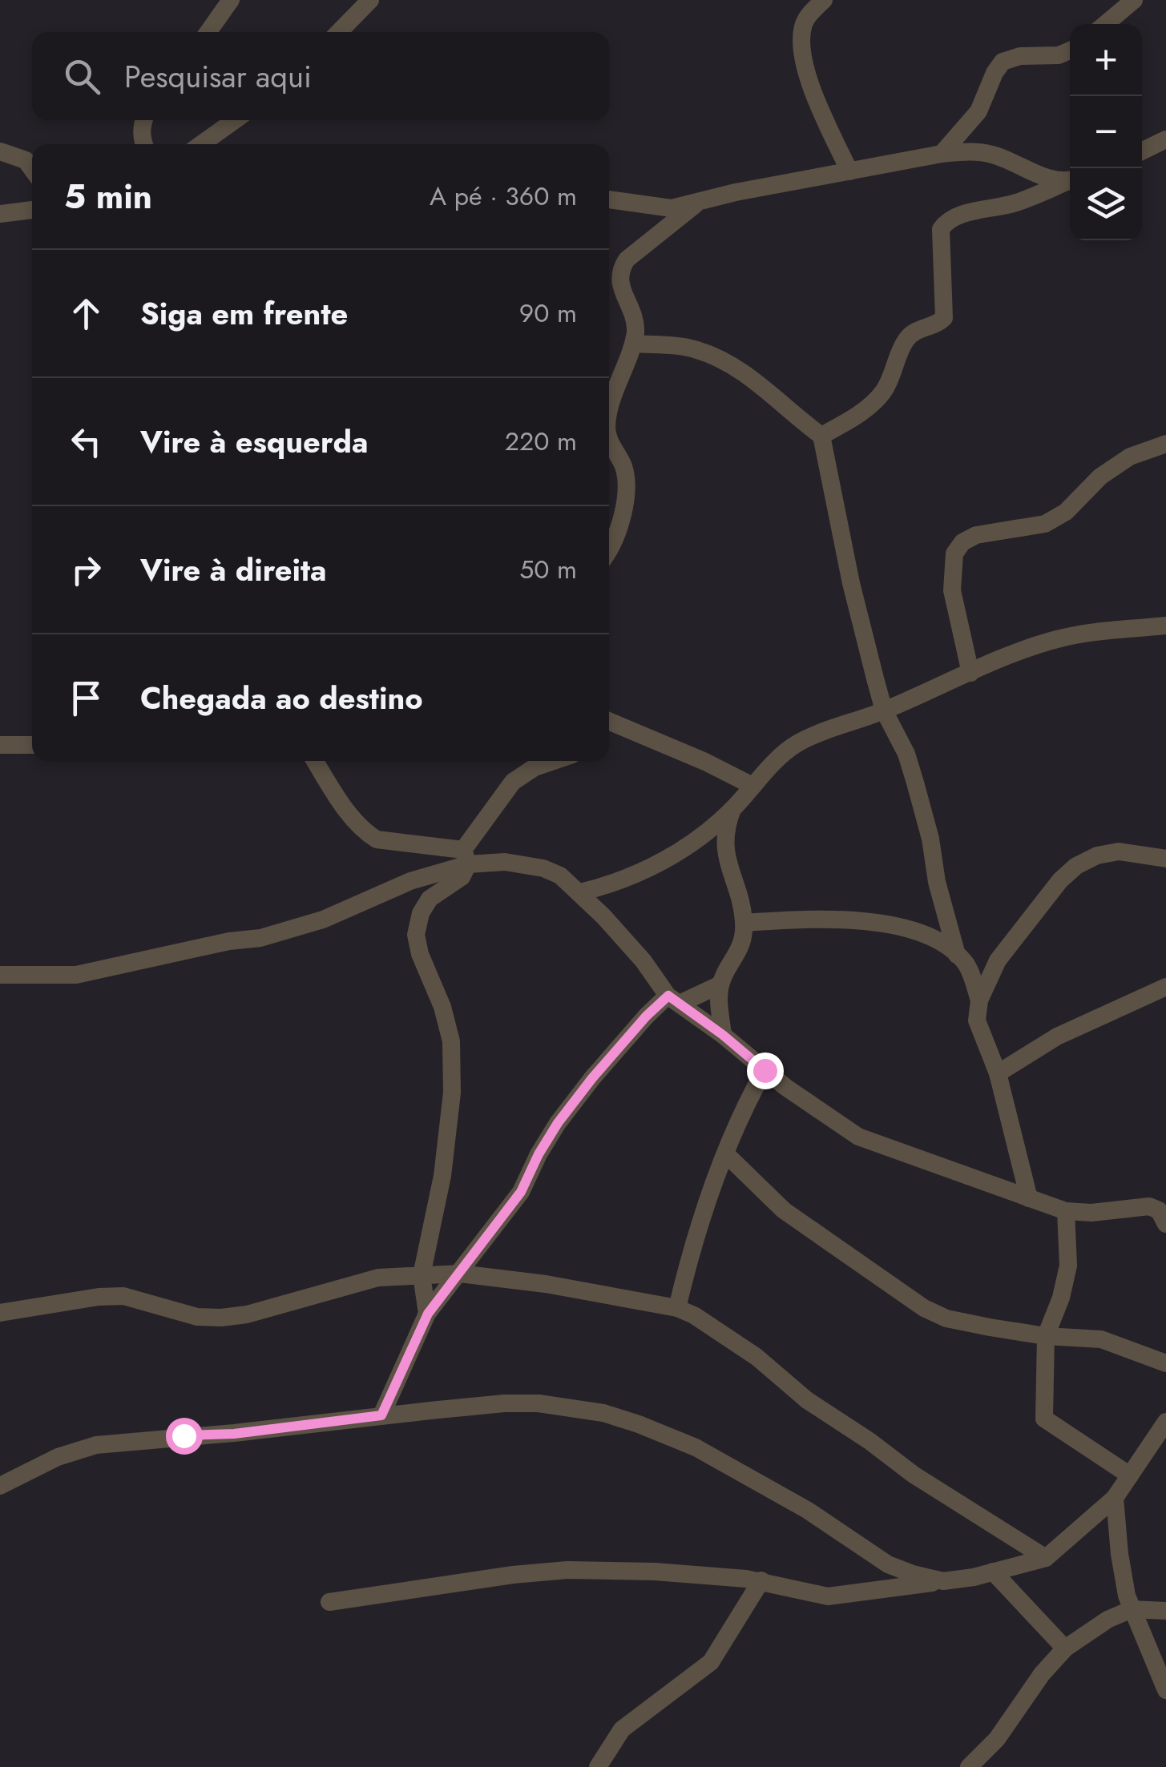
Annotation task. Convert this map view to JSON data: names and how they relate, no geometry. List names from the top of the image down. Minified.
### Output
{"page":{"map_buttons":["+","−"],"search":"Pesquisar aqui","heading":["5 min","A pé · 360 m"],"list":[["Siga em frente","90 m"],["Vire à esquerda","220 m"],["Vire à direita","50 m"],"Chegada ao destino"]}}
